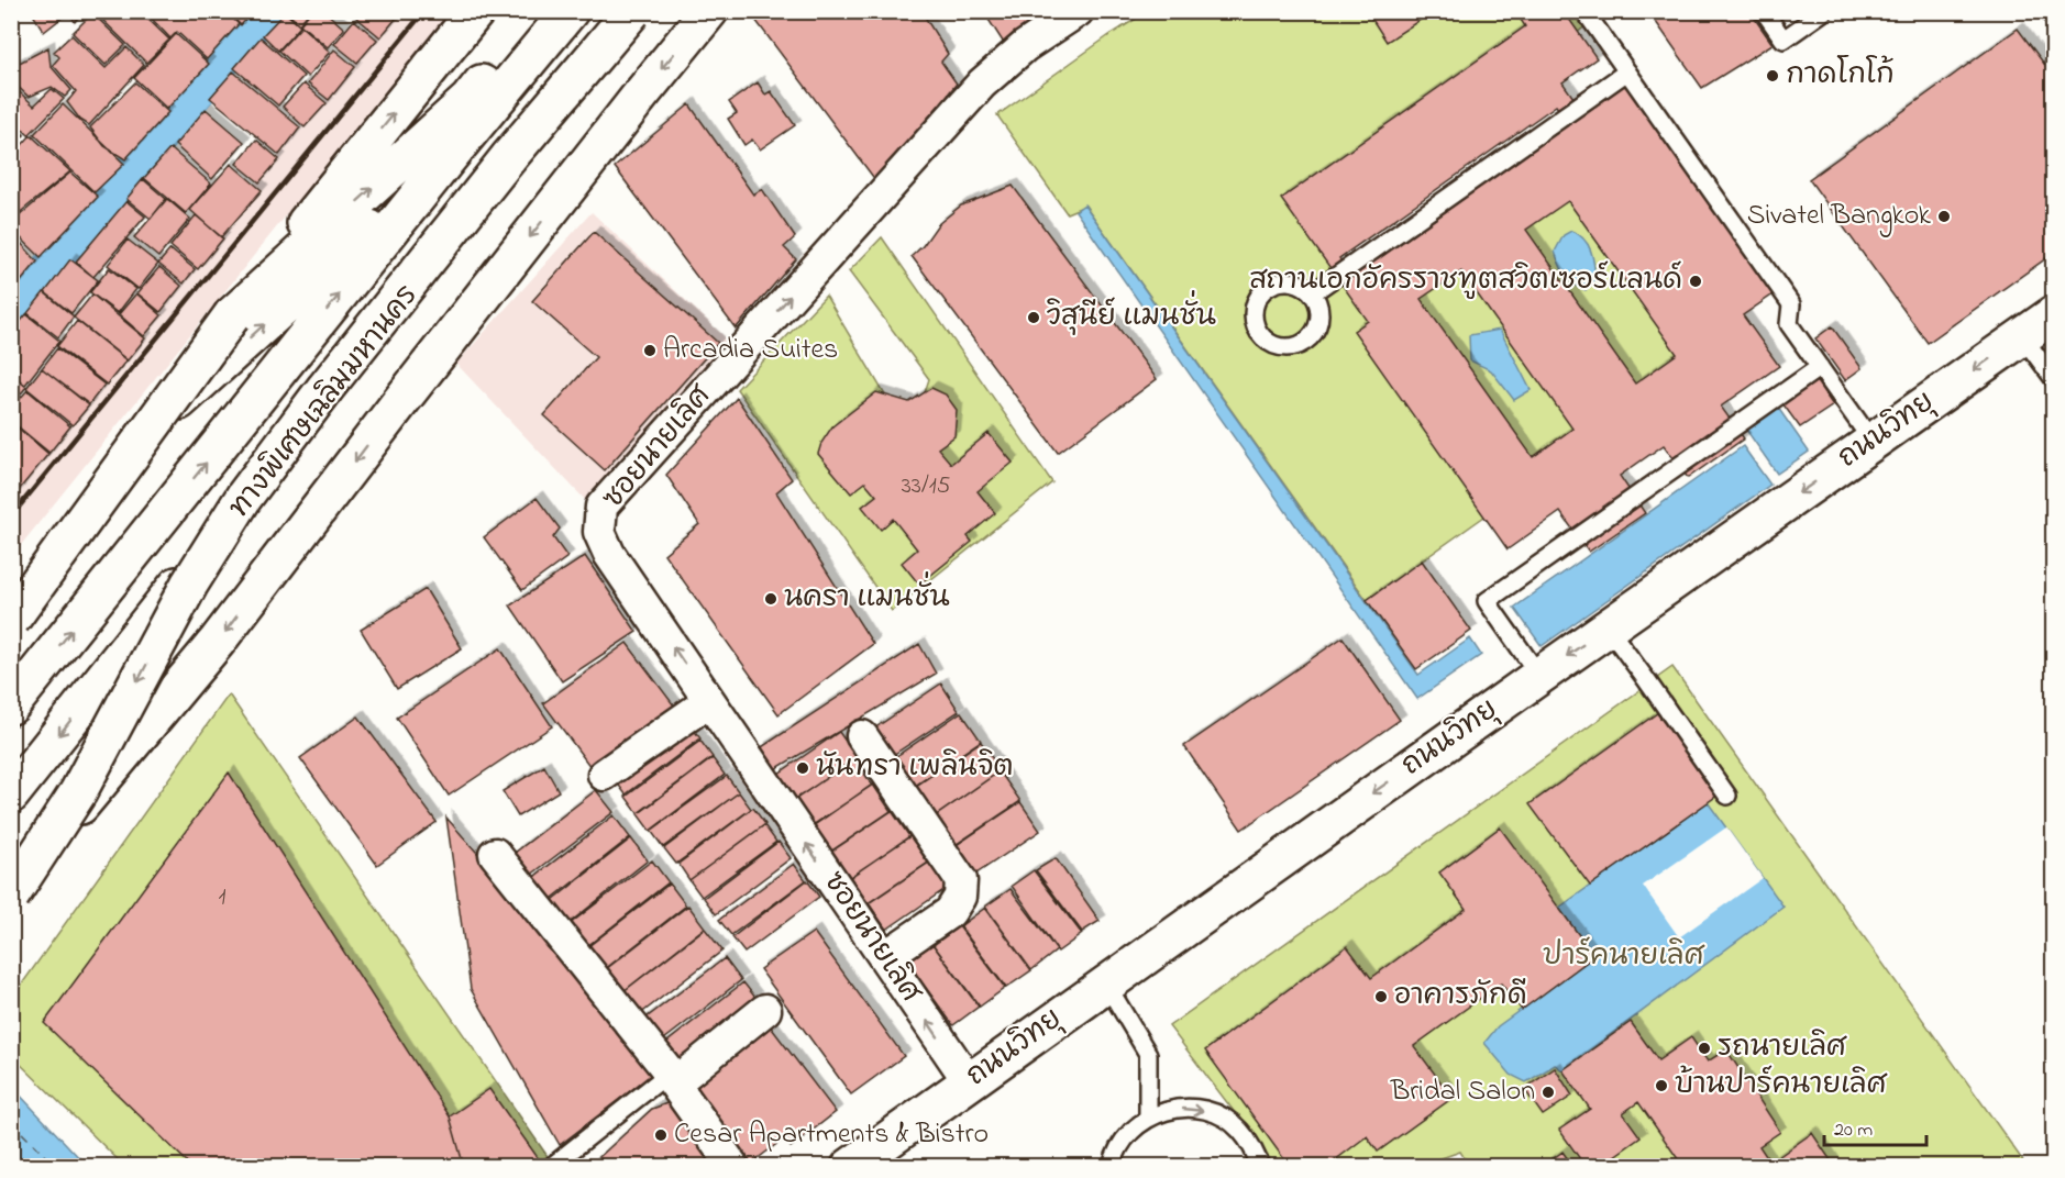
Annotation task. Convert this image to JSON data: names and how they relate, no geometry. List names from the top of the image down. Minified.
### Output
{"streets":{"main road":["ทางพิเศษเฉลิมมหานคร","ถนนวิทยุ"],"street":["ซอยนายเลิศ"]},"crossings":[["ถนนวิทยุ","ซอยนายเลิศ"]],"one_way":["ถนนวิทยุ"],"parks":["ปาร์คนายเลิศ"],"places":["กาดโกโก้","Sivatel Bangkok","สถานเอกอัครราชทูตสวิตเซอร์แลนด์","วิสุนีย์ แมนชั่น","Arcadia Suites","นครา แมนชั่น","นันทรา เพลินจิต","อาคารภักดี","รถนายเลิศ","บ้านปาร์คนายเลิศ","Bridal Salon","Cesar Apartments & Bistro"],"house_numbers":["33/15","1"],"scale_bar":"20 m"}
